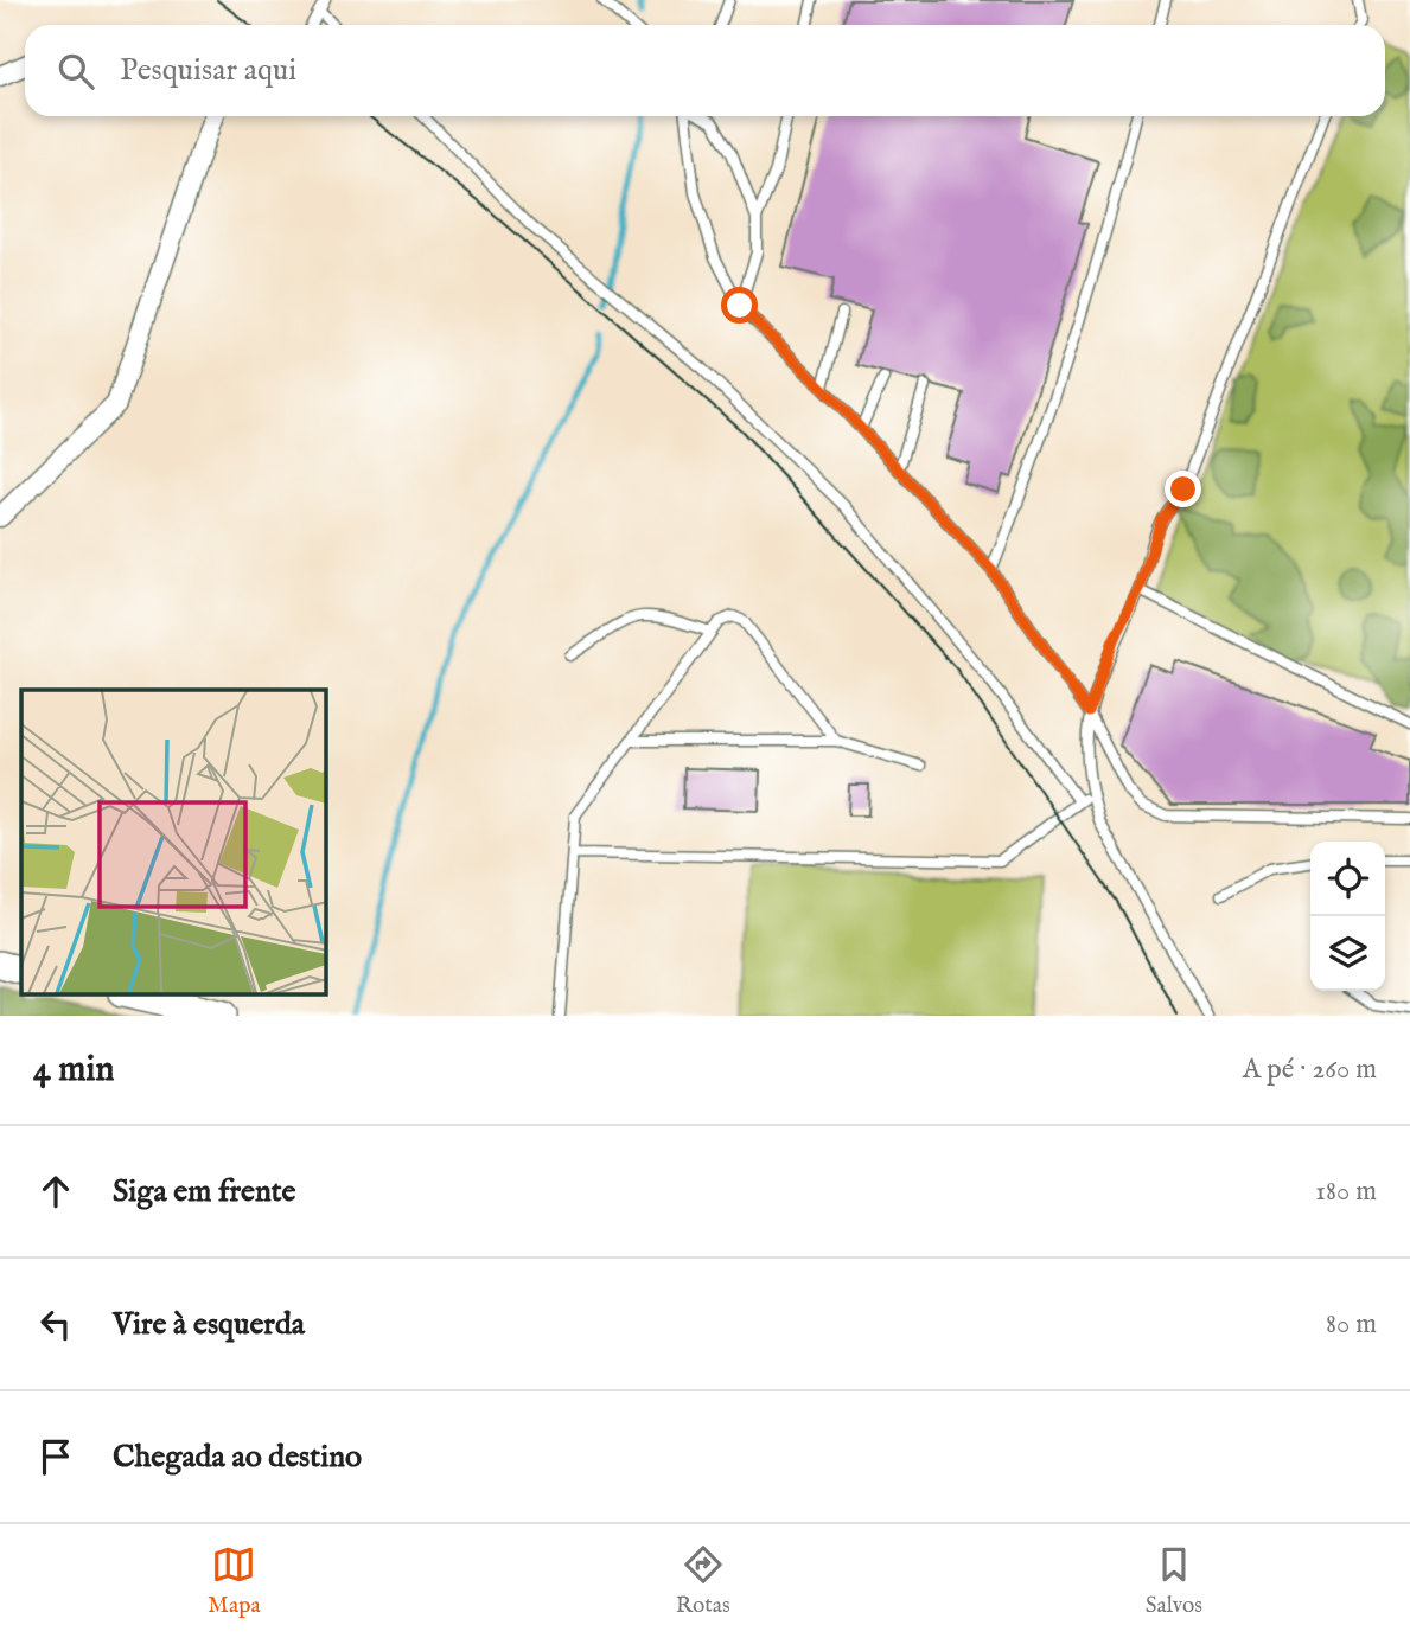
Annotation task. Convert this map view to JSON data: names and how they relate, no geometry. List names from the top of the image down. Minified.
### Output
{"page":{"search":"Pesquisar aqui","heading":["4 min","A pé · 260 m"],"list":[["Siga em frente","180 m"],["Vire à esquerda","80 m"],"Chegada ao destino"],"nav":["Mapa","Rotas","Salvos"]}}
